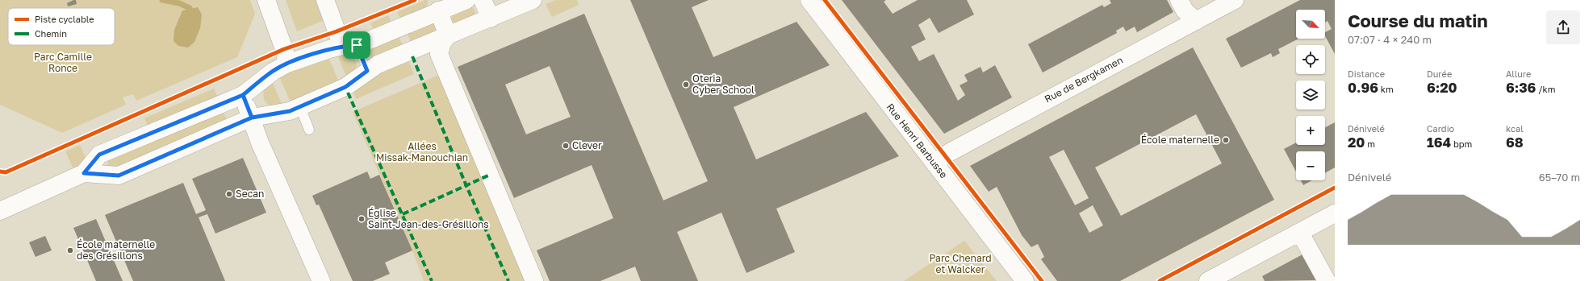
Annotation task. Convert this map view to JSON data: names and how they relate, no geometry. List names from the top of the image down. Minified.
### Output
{"streets":{"street":["Rue de Bergkamen","Rue Henri Barbusse"]},"crossings":[["Rue de Bergkamen","Rue Henri Barbusse"]],"parks":["Parc Camille Ronce","Allées Missak-Manouchian","Parc Chenard et Walcker"],"places":["Oteria Cyber School","École maternelle","Clever","Secan","Église Saint-Jean-des-Grésillons","École maternelle des Grésillons"],"legend":["Piste cyclable","Chemin"],"north":"bottom right","page":{"heading":["Course du matin","07:07 · 4 × 240 m"],"map_buttons":["+","−"],"stats":[["Distance","0.96 km"],["Durée","6:20"],["Allure","6:36 /km"],["Dénivelé","20 m"],["Cardio","164 bpm"],["kcal","68"]],"chart":["Dénivelé","65–70 m"]}}
